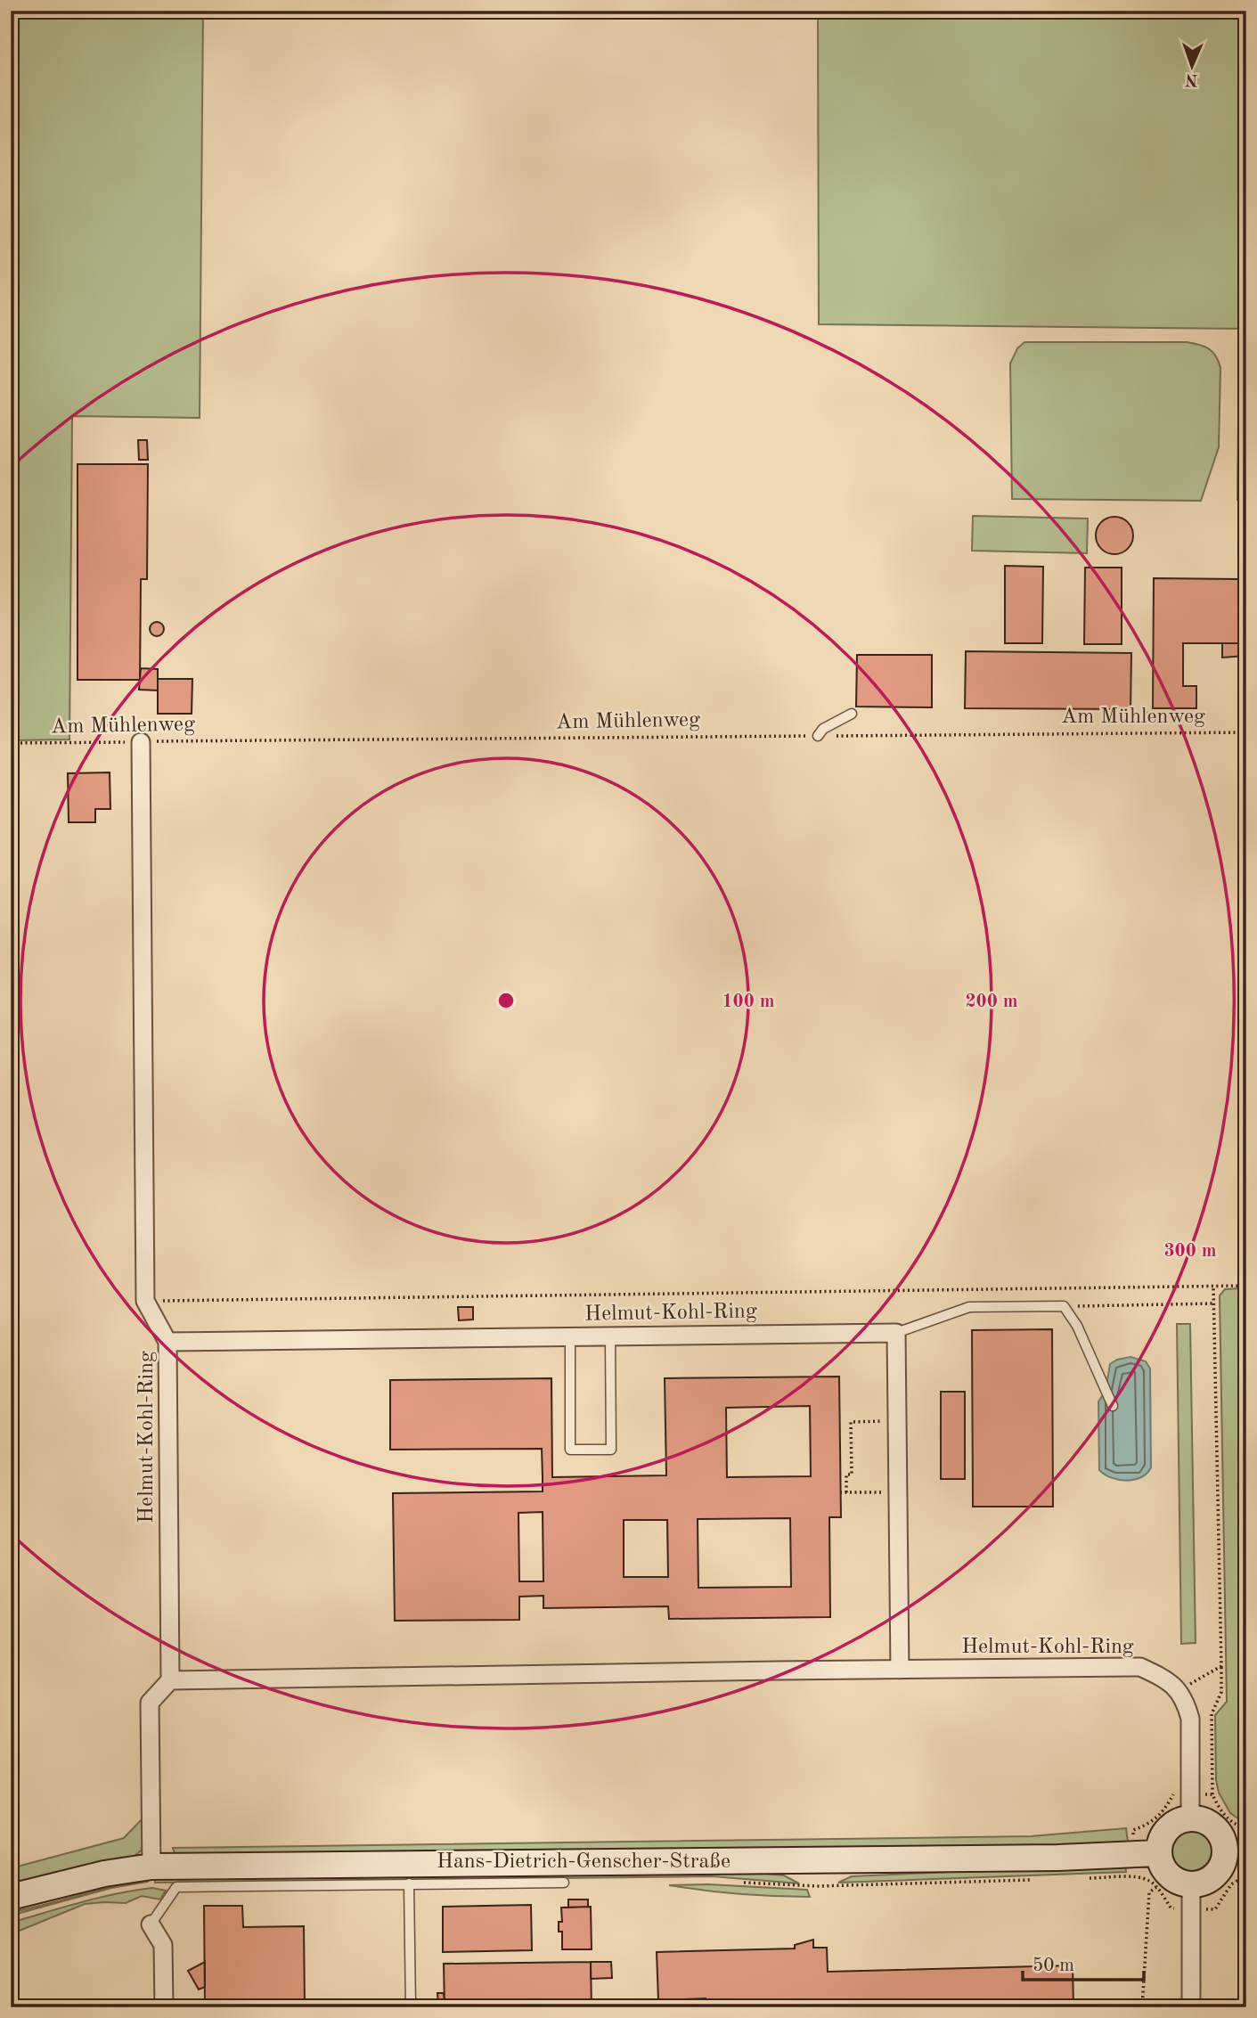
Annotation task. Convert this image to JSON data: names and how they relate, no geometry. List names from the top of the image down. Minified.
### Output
{"streets":{"street":["Helmut-Kohl-Ring","Hans-Dietrich-Genscher-Straße"],"path":["Am Mühlenweg"]},"crossings":[["Helmut-Kohl-Ring","Hans-Dietrich-Genscher-Straße"]],"scale_bar":"50 m","north":"bottom","rings":["100 m","200 m","300 m"]}
